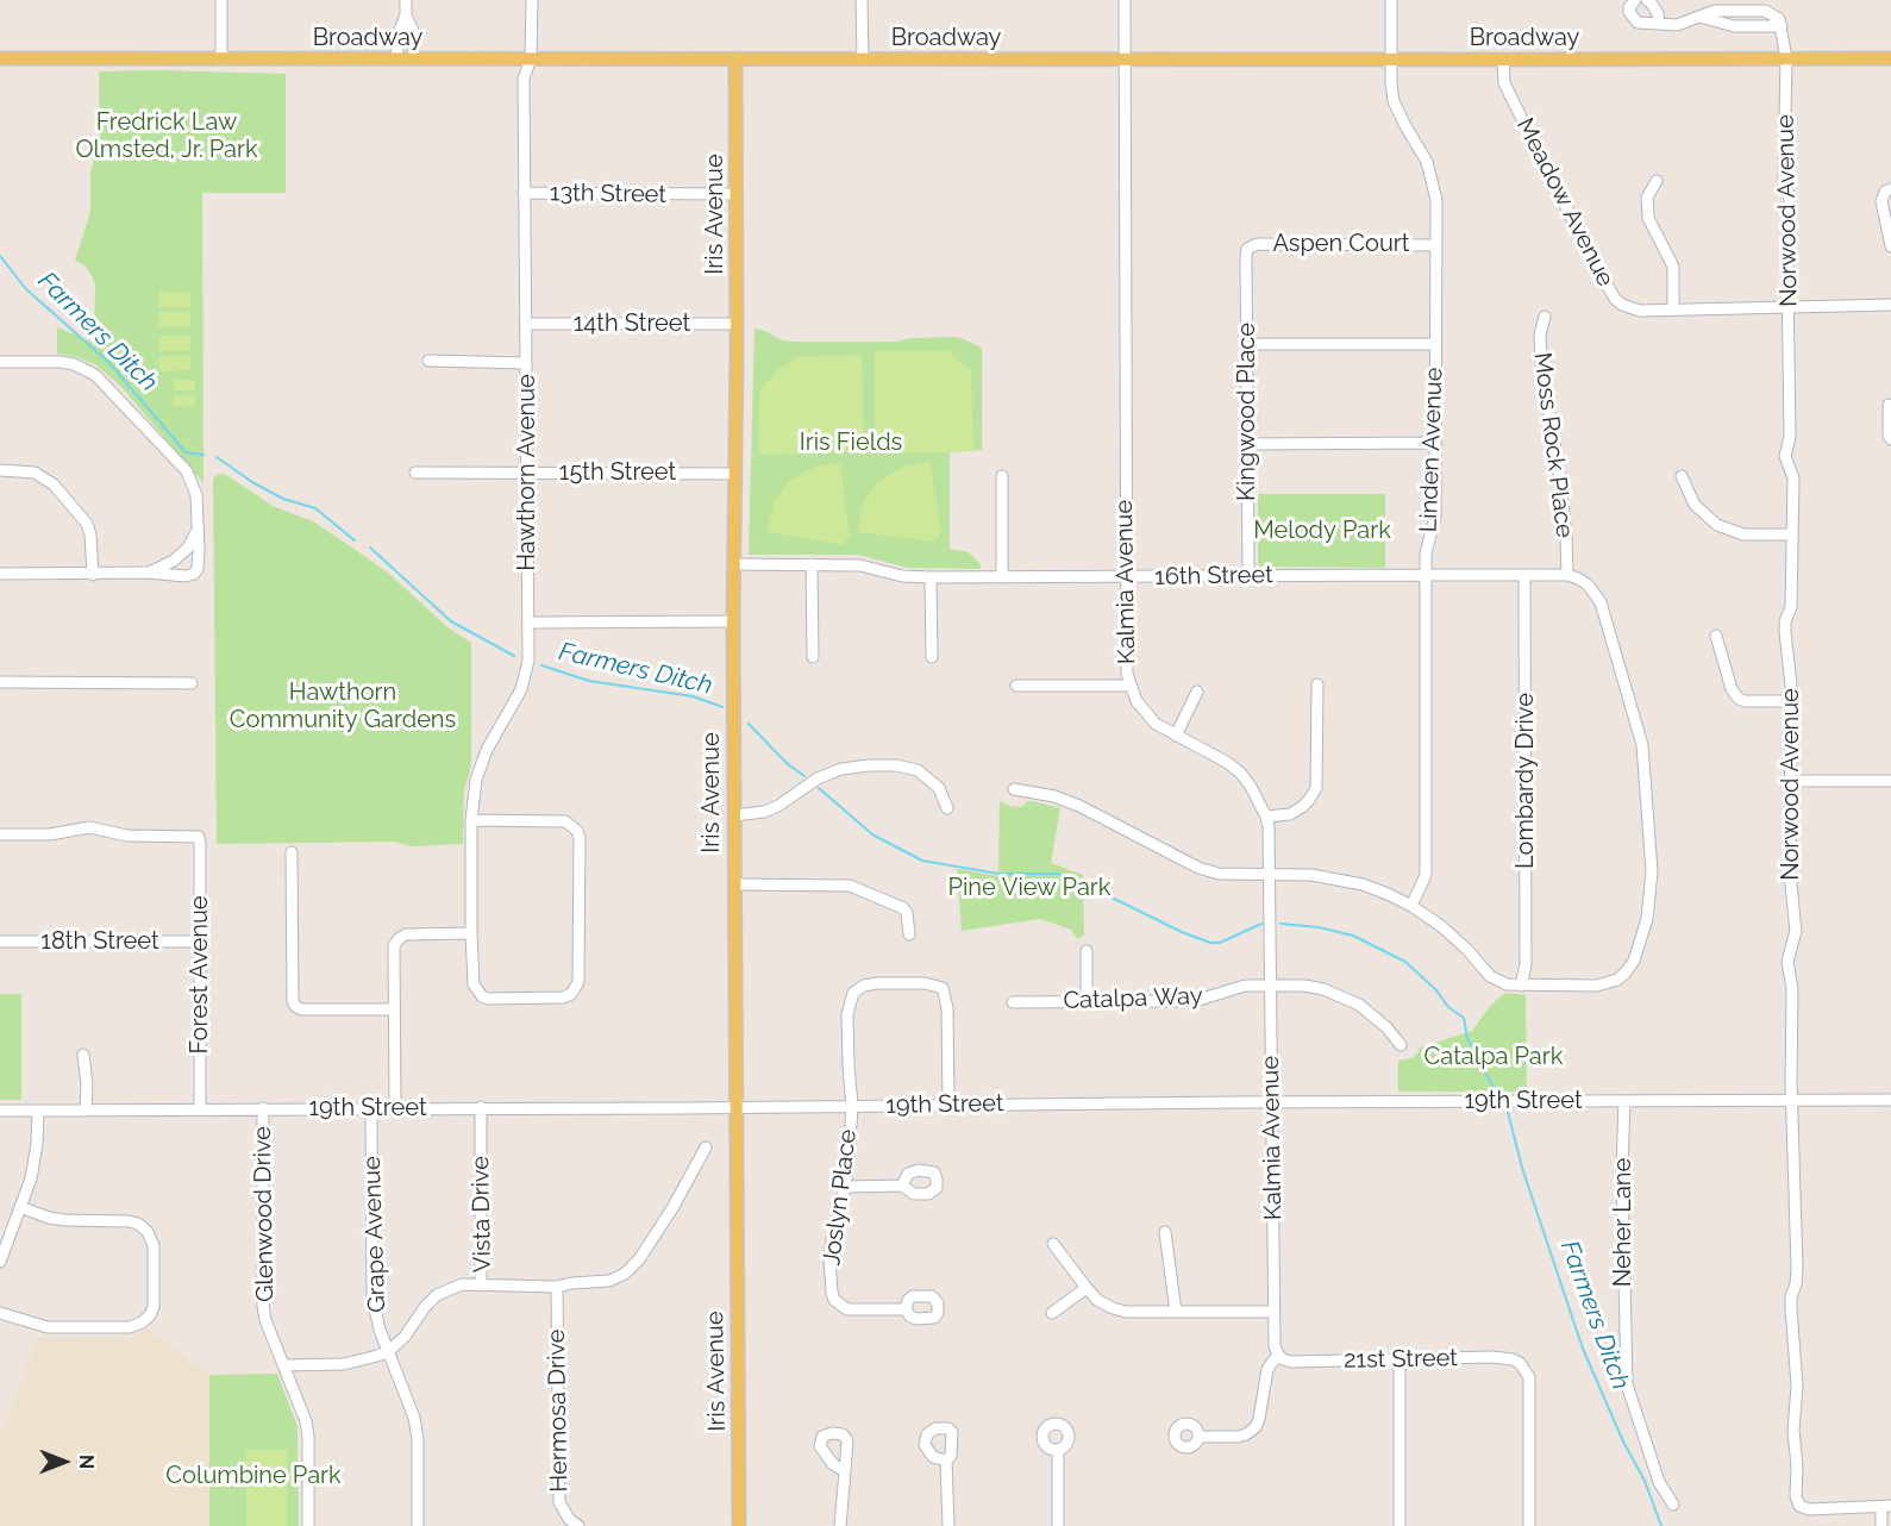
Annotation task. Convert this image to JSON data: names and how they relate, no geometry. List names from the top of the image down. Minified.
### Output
{"streets":{"main road":["Broadway","Iris Avenue"],"street":["13th Street","Meadow Avenue","Norwood Avenue","Aspen Court","14th Street","Kingwood Place","Moss Rock Place","Linden Avenue","Hawthorn Avenue","15th Street","16th Street","Kalmia Avenue","Lombardy Drive","18th Street","Forest Avenue","Catalpa Way","19th Street","Joslyn Place","Glenwood Drive","Vista Drive","Neher Lane","Grape Avenue","21st Street","Hermosa Drive"]},"crossings":[["Broadway","Meadow Avenue"],["Broadway","Norwood Avenue"],["Broadway","Iris Avenue"],["Broadway","Linden Avenue"],["Broadway","Hawthorn Avenue"],["Broadway","Kalmia Avenue"],["13th Street","Iris Avenue"],["13th Street","Hawthorn Avenue"],["Meadow Avenue","Norwood Avenue"],["Norwood Avenue","19th Street"],["Iris Avenue","14th Street"],["Iris Avenue","15th Street"],["Iris Avenue","16th Street"],["Iris Avenue","19th Street"],["Aspen Court","Kingwood Place"],["Aspen Court","Linden Avenue"],["14th Street","Hawthorn Avenue"],["Kingwood Place","16th Street"],["Moss Rock Place","16th Street"],["Linden Avenue","16th Street"],["Hawthorn Avenue","15th Street"],["16th Street","Kalmia Avenue"],["16th Street","Lombardy Drive"],["Kalmia Avenue","Catalpa Way"],["Kalmia Avenue","19th Street"],["Kalmia Avenue","21st Street"],["18th Street","Forest Avenue"],["Forest Avenue","19th Street"],["19th Street","Joslyn Place"],["19th Street","Glenwood Drive"],["19th Street","Vista Drive"],["19th Street","Neher Lane"],["19th Street","Grape Avenue"],["Vista Drive","Hermosa Drive"]],"water":["Farmers Ditch"],"parks":["Fredrick Law Olmsted, Jr. Park","Iris Fields","Melody Park","Hawthorn Community Gardens","Pine View Park","Catalpa Park","Columbine Park"],"north":"right"}
